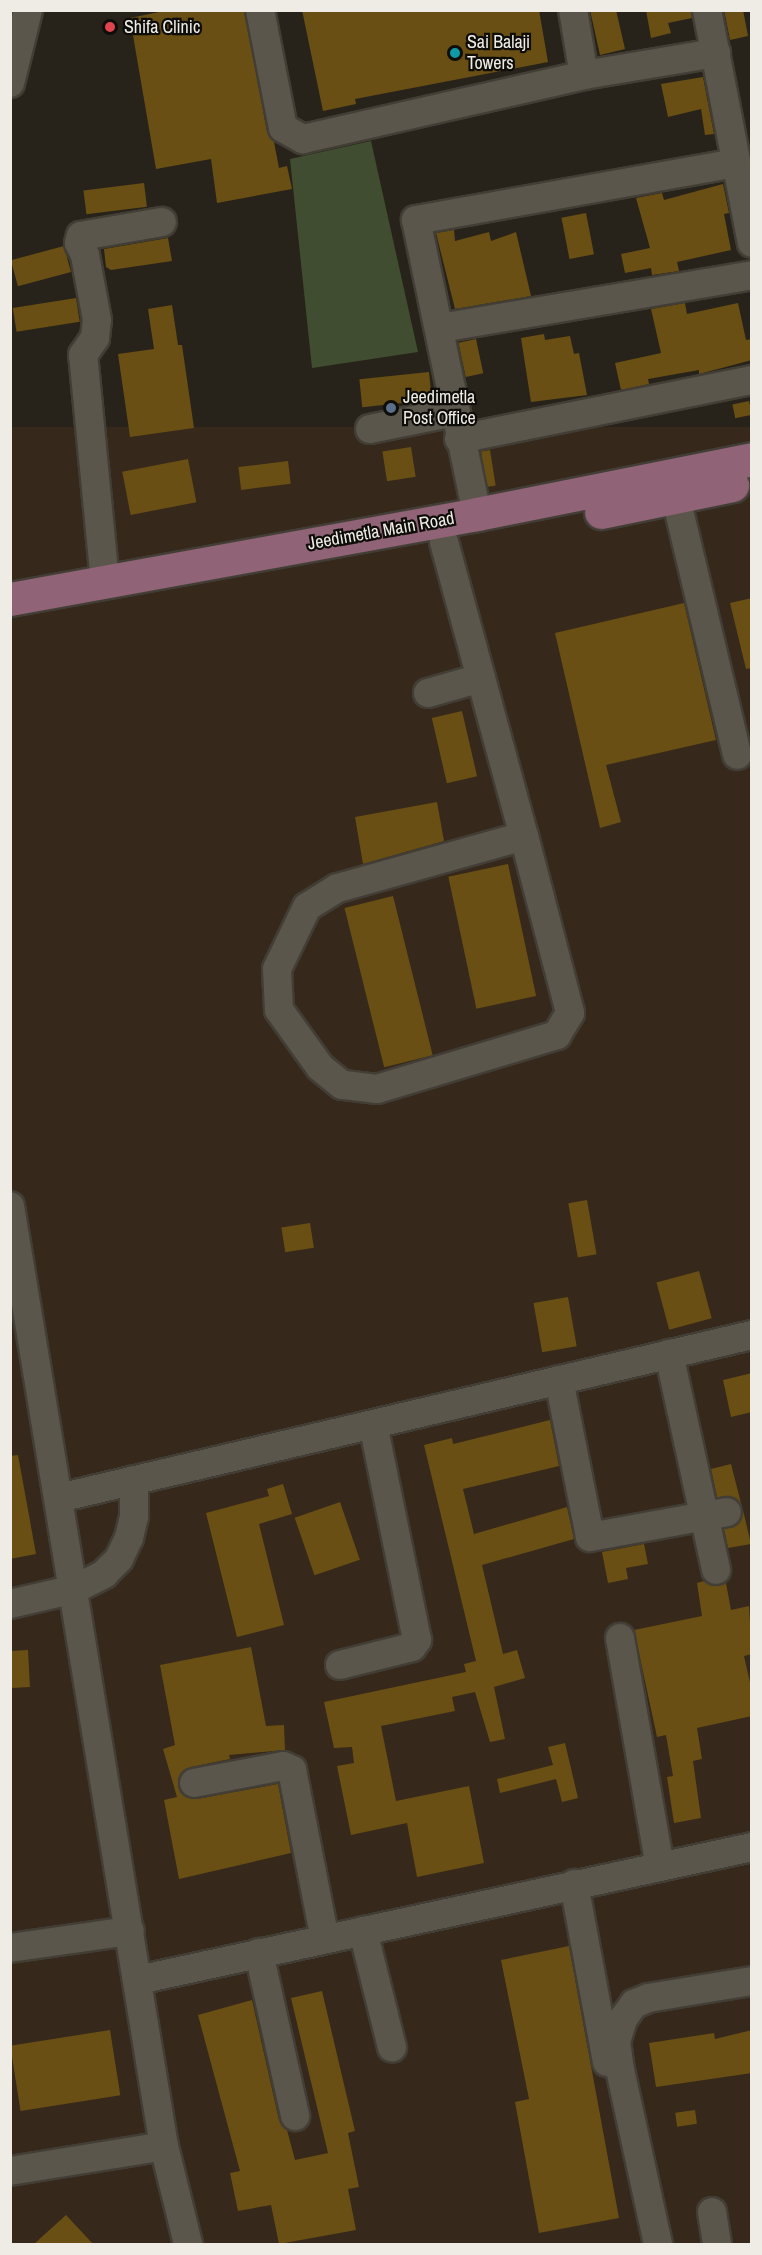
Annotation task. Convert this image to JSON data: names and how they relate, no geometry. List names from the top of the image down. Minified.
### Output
{"streets":{"main road":["Jeedimetla Main Road"]},"places":["Shifa Clinic","Sai Balaji Towers","Jeedimetla Post Office"]}
